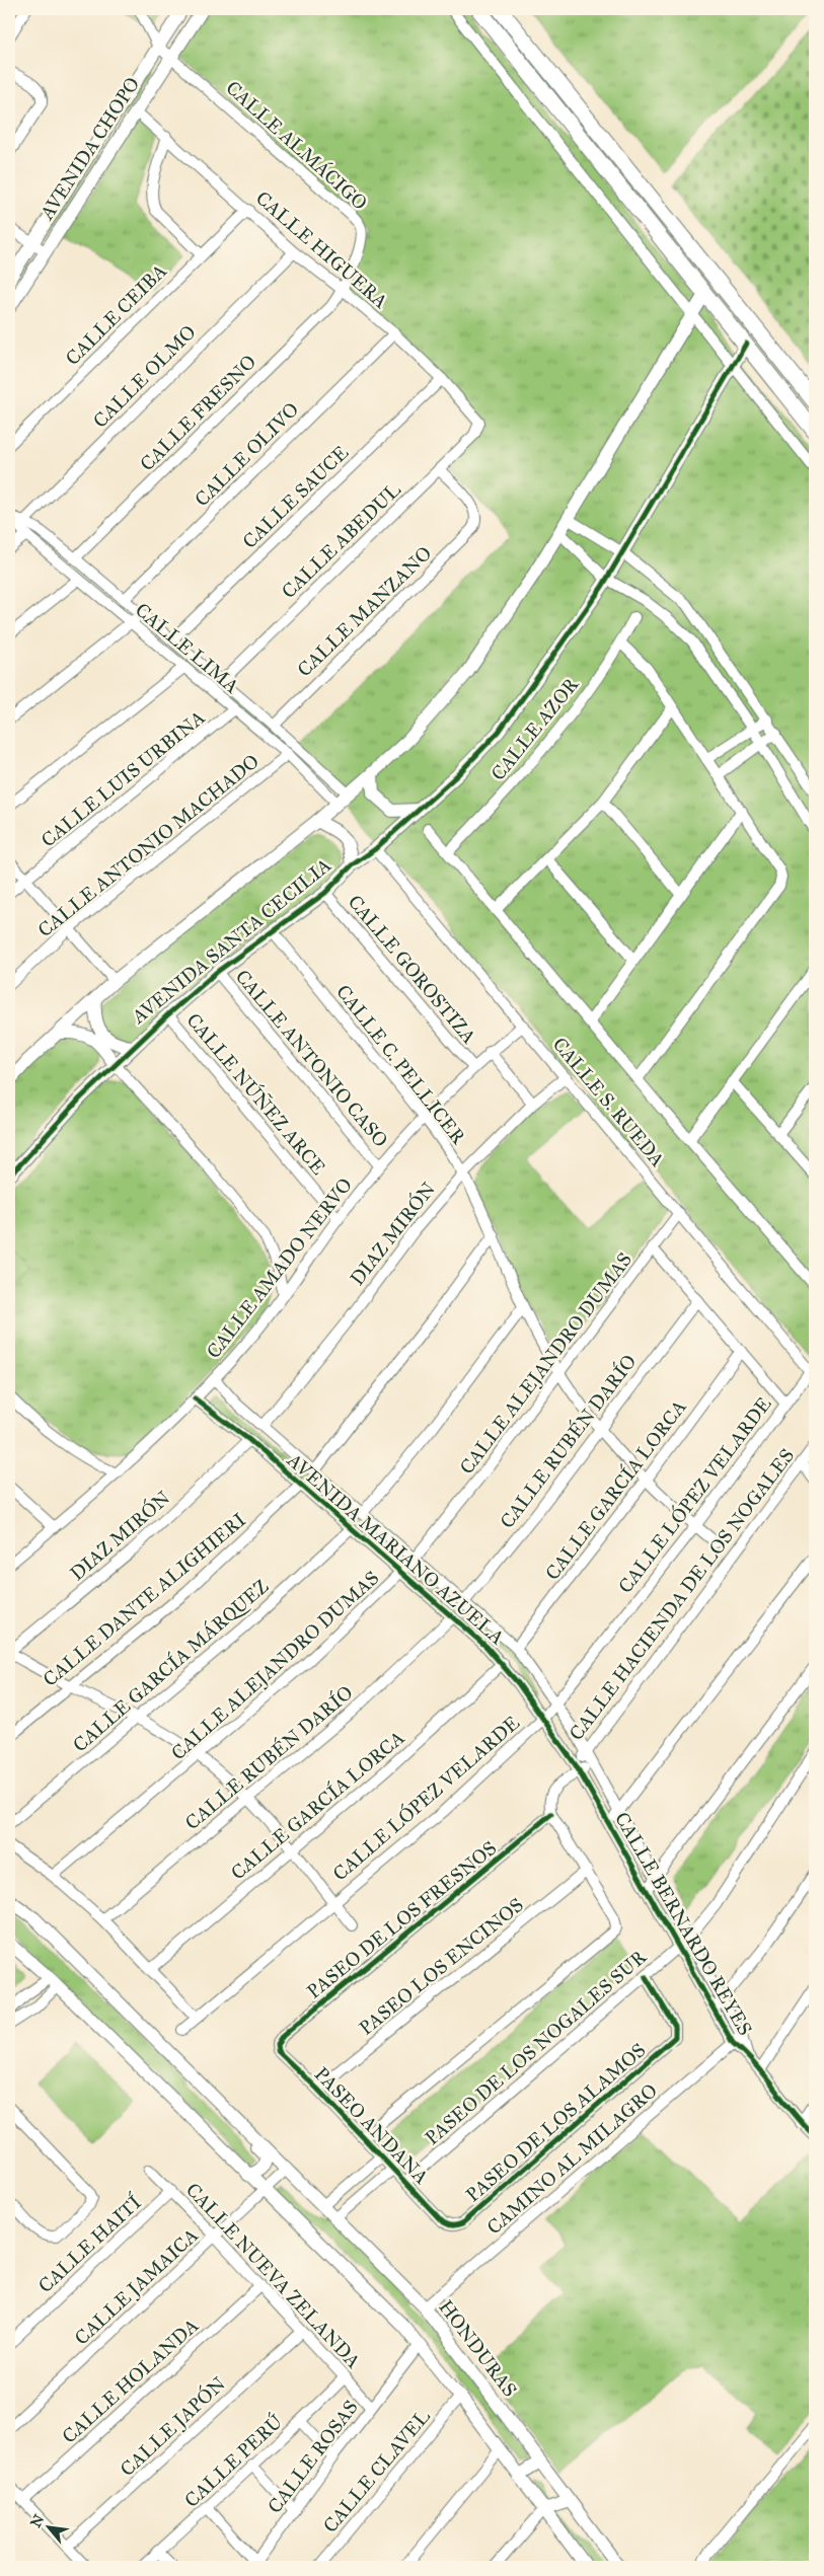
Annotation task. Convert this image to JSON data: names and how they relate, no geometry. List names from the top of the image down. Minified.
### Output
{"streets":{"street":["CALLE ALMÁCIGO","AVENIDA CHOPO","CALLE HIGUERA","CALLE CEIBA","CALLE OLMO","CALLE FRESNO","CALLE OLIVO","CALLE SAUCE","CALLE ABEDUL","CALLE MANZANO","CALLE LIMA","CALLE AZOR","CALLE LUIS URBINA","CALLE ANTONIO MACHADO","AVENIDA SANTA CECILIA","CALLE GOROSTIZA","CALLE ANTONIO CASO","CALLE C. PELLICER","CALLE NÚÑEZ ARCE","CALLE S. RUEDA","DIAZ MIRÓN","CALLE AMADO NERVO","CALLE ALEJANDRO DUMAS","CALLE RUBÉN DARÍO","CALLE GARCÍA LORCA","CALLE LÓPEZ VELARDE","AVENIDA MARIANO AZUELA","CALLE HACIENDA DE LOS NOGALES","CALLE DANTE ALIGHIERI","CALLE GARCÍA MÁRQUEZ","PASEO DE LOS FRESNOS","CALLE BERNARDO REYES","PASEO LOS ENCINOS","PASEO DE LOS NOGALES SUR","PASEO DE LOS ALAMOS","PASEO ANDANA","CAMINO AL MILAGRO","CALLE HAITÍ","CALLE NUEVA ZELANDA","CALLE JAMAICA","HONDURAS","CALLE HOLANDA","CALLE JAPÓN","CALLE ROSAS","CALLE PERÚ","CALLE CLAVEL"]},"crossings":[["CALLE ALMÁCIGO","AVENIDA CHOPO"],["CALLE ALMÁCIGO","CALLE HIGUERA"],["CALLE ALMÁCIGO","CALLE FRESNO"],["AVENIDA CHOPO","CALLE HIGUERA"],["CALLE HIGUERA","CALLE CEIBA"],["CALLE HIGUERA","CALLE OLMO"],["CALLE HIGUERA","CALLE FRESNO"],["CALLE HIGUERA","CALLE OLIVO"],["CALLE HIGUERA","CALLE SAUCE"],["CALLE HIGUERA","CALLE ABEDUL"],["CALLE OLMO","CALLE LIMA"],["CALLE FRESNO","CALLE LIMA"],["CALLE OLIVO","CALLE LIMA"],["CALLE SAUCE","CALLE LIMA"],["CALLE ABEDUL","CALLE MANZANO"],["CALLE ABEDUL","CALLE LIMA"],["CALLE MANZANO","CALLE LIMA"],["CALLE LIMA","CALLE LUIS URBINA"],["CALLE LIMA","CALLE ANTONIO MACHADO"],["CALLE LIMA","AVENIDA SANTA CECILIA"],["AVENIDA SANTA CECILIA","CALLE GOROSTIZA"],["AVENIDA SANTA CECILIA","CALLE ANTONIO CASO"],["AVENIDA SANTA CECILIA","CALLE C. PELLICER"],["AVENIDA SANTA CECILIA","CALLE NÚÑEZ ARCE"],["AVENIDA SANTA CECILIA","CALLE S. RUEDA"],["CALLE GOROSTIZA","CALLE AMADO NERVO"],["CALLE ANTONIO CASO","CALLE AMADO NERVO"],["CALLE C. PELLICER","DIAZ MIRÓN"],["CALLE C. PELLICER","CALLE AMADO NERVO"],["CALLE C. PELLICER","CALLE ALEJANDRO DUMAS"],["CALLE C. PELLICER","CALLE RUBÉN DARÍO"],["CALLE C. PELLICER","CALLE GARCÍA LORCA"],["CALLE C. PELLICER","CALLE LÓPEZ VELARDE"],["CALLE NÚÑEZ ARCE","CALLE AMADO NERVO"],["CALLE S. RUEDA","DIAZ MIRÓN"],["CALLE S. RUEDA","CALLE AMADO NERVO"],["CALLE S. RUEDA","CALLE ALEJANDRO DUMAS"],["CALLE S. RUEDA","CALLE LÓPEZ VELARDE"],["DIAZ MIRÓN","AVENIDA MARIANO AZUELA"],["CALLE AMADO NERVO","AVENIDA MARIANO AZUELA"],["CALLE ALEJANDRO DUMAS","AVENIDA MARIANO AZUELA"],["CALLE RUBÉN DARÍO","AVENIDA MARIANO AZUELA"],["CALLE GARCÍA LORCA","AVENIDA MARIANO AZUELA"],["CALLE LÓPEZ VELARDE","AVENIDA MARIANO AZUELA"],["AVENIDA MARIANO AZUELA","CALLE HACIENDA DE LOS NOGALES"],["AVENIDA MARIANO AZUELA","CALLE DANTE ALIGHIERI"],["AVENIDA MARIANO AZUELA","CALLE GARCÍA MÁRQUEZ"],["AVENIDA MARIANO AZUELA","CALLE BERNARDO REYES"],["CALLE HACIENDA DE LOS NOGALES","CALLE BERNARDO REYES"],["PASEO DE LOS FRESNOS","PASEO ANDANA"],["CALLE BERNARDO REYES","PASEO DE LOS NOGALES SUR"],["CALLE BERNARDO REYES","CAMINO AL MILAGRO"],["PASEO LOS ENCINOS","PASEO ANDANA"],["PASEO DE LOS NOGALES SUR","PASEO DE LOS ALAMOS"],["PASEO DE LOS NOGALES SUR","PASEO ANDANA"],["PASEO DE LOS ALAMOS","PASEO ANDANA"],["CAMINO AL MILAGRO","HONDURAS"],["CALLE HAITÍ","CALLE NUEVA ZELANDA"],["CALLE NUEVA ZELANDA","CALLE JAMAICA"],["CALLE NUEVA ZELANDA","CALLE HOLANDA"],["CALLE NUEVA ZELANDA","CALLE JAPÓN"],["CALLE NUEVA ZELANDA","CALLE ROSAS"],["CALLE NUEVA ZELANDA","CALLE PERÚ"],["CALLE JAMAICA","HONDURAS"]],"north":"top left"}
